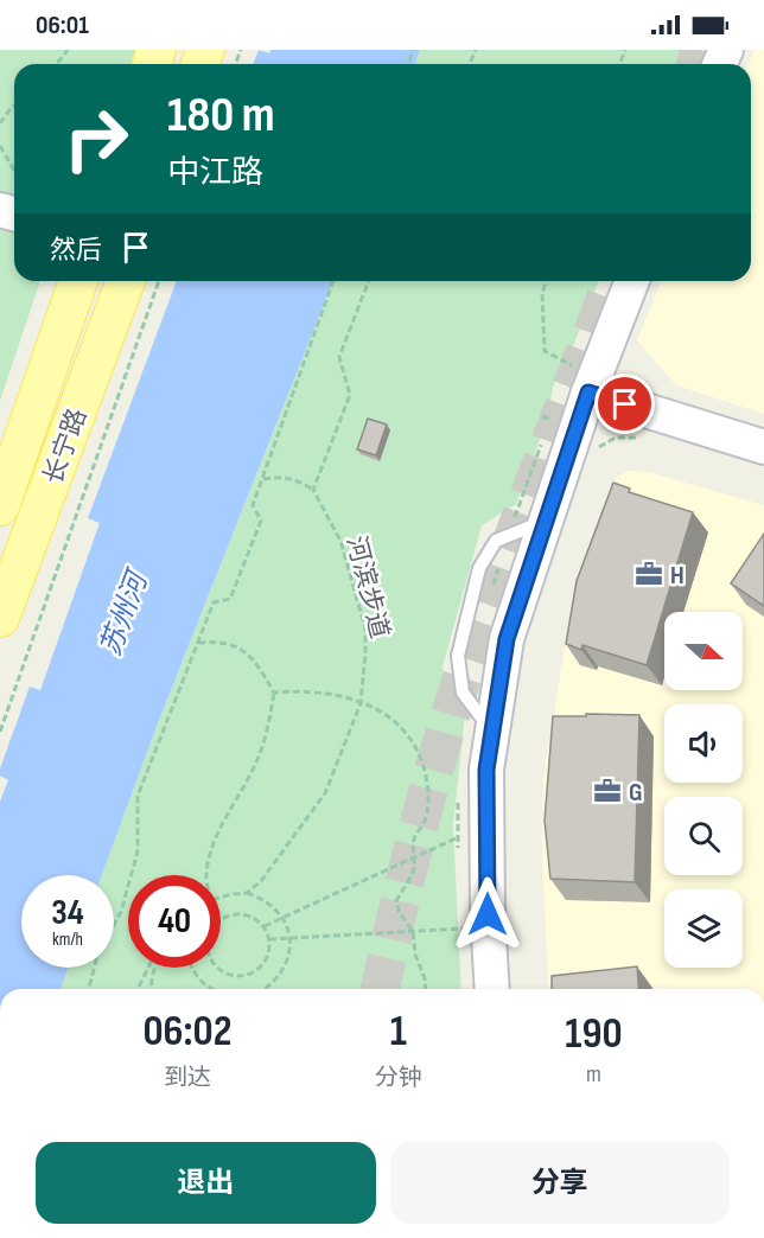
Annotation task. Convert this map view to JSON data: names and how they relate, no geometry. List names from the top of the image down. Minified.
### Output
{"streets":{"main road":["长宁路"],"path":["河滨步道"]},"water":["苏州河"],"places":{"office":["H","G"]},"north":"right","page":{"status":"06:01","turn":["180 m","中江路"],"then":"然后","speed":"34 km/h","limit":"40","eta":["06:02","到达","1","分钟","190","m"],"buttons":["退出","分享"]}}
